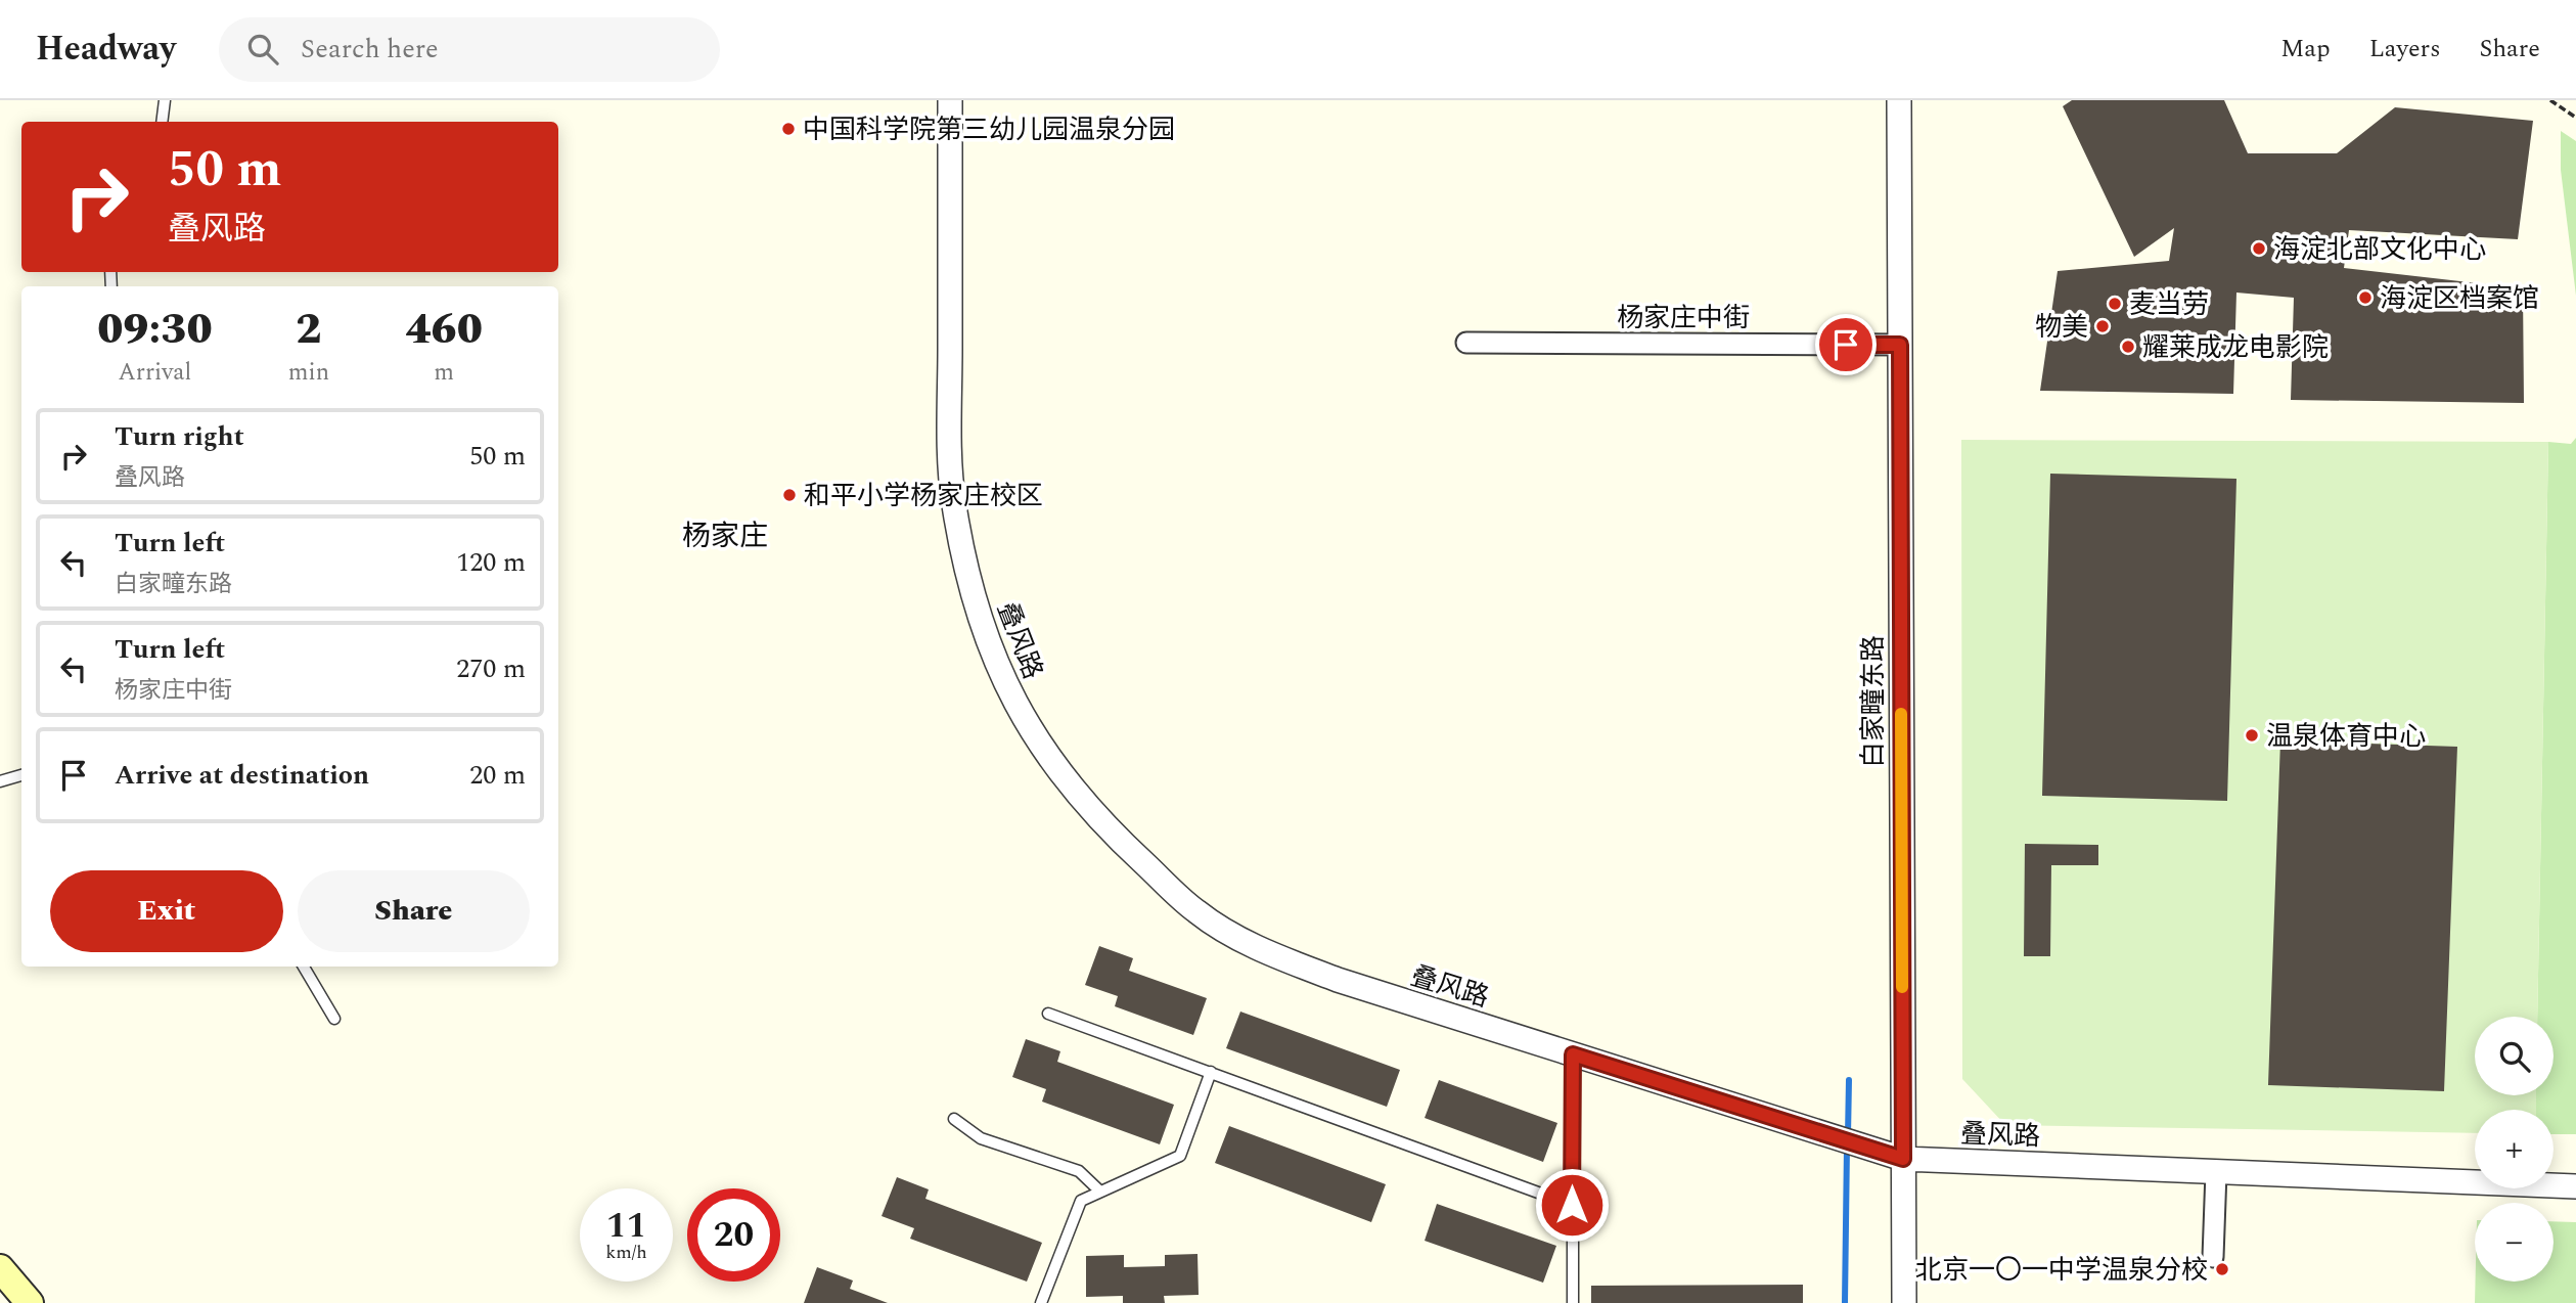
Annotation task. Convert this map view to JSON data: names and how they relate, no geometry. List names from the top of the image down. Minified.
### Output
{"streets":{"street":["杨家庄中街","叠风路","白家疃东路"]},"crossings":[["杨家庄中街","白家疃东路"],["叠风路","白家疃东路"]],"districts":["杨家庄"],"places":["中国科学院第三幼儿园温泉分园","海淀北部文化中心","海淀区档案馆","麦当劳","物美","耀莱成龙电影院","和平小学杨家庄校区","温泉体育中心","北京一〇一中学温泉分校"],"page":{"header":"Headway","search":"Search here","nav":["Map","Layers","Share"],"turn":["50 m","叠风路"],"eta":["09:30","Arrival","2","min","460","m"],"list":[{"name":"Turn right","note":"叠风路","value":"50 m"},{"name":"Turn left","note":"白家疃东路","value":"120 m"},{"name":"Turn left","note":"杨家庄中街","value":"270 m"},{"name":"Arrive at destination","value":"20 m"}],"buttons":["Exit","Share"],"map_buttons":["+","−"],"speed":"11 km/h","limit":"20"}}
